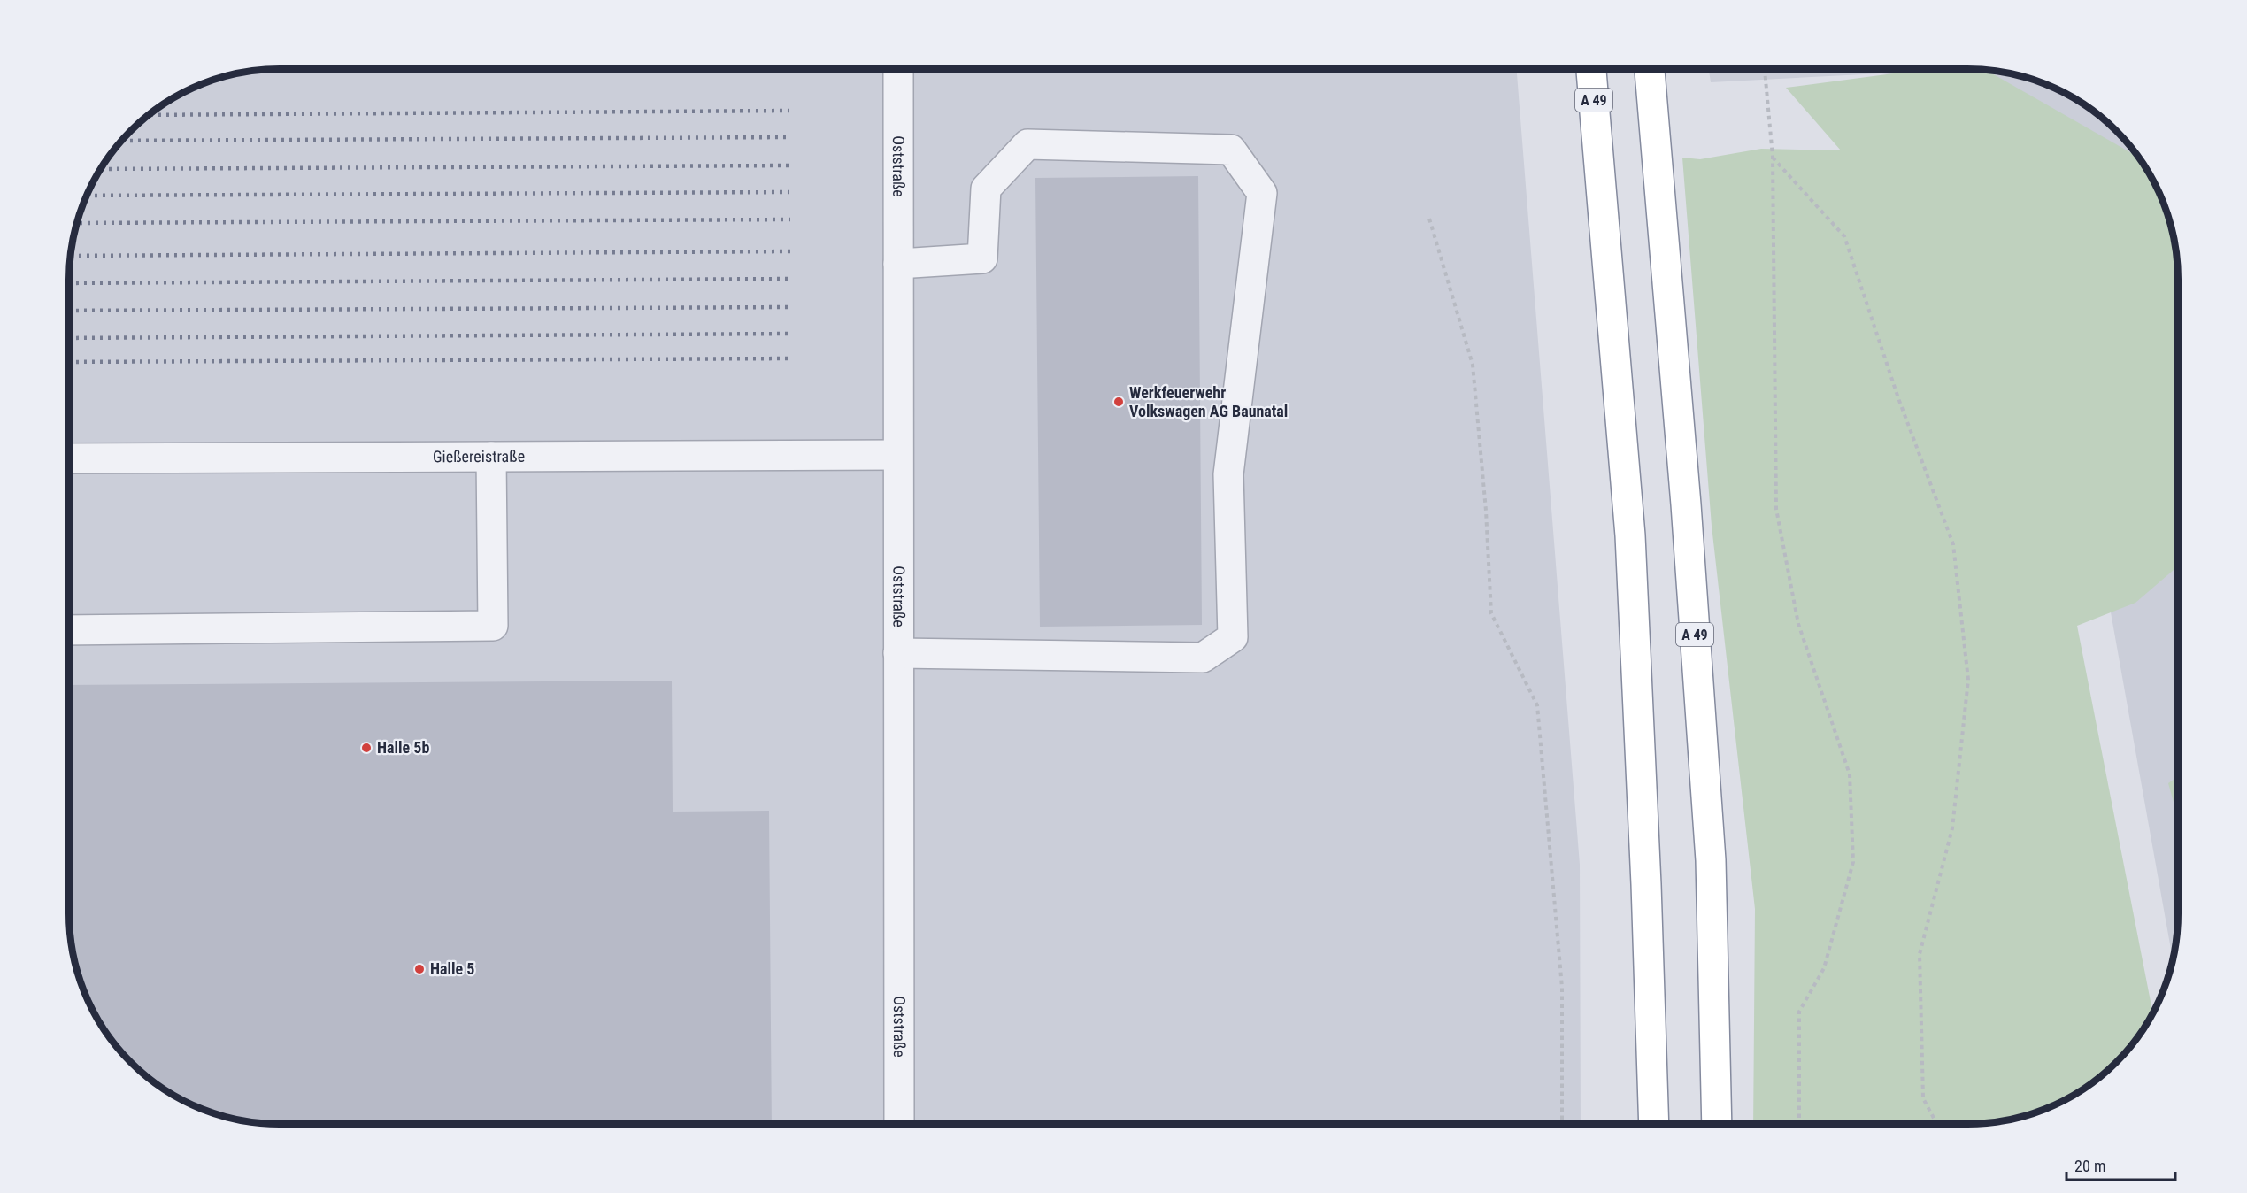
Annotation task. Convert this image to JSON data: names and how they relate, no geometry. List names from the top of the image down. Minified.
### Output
{"streets":{"highway":["A 49"],"street":["Oststraße","Gießereistraße"]},"crossings":[["Oststraße","Gießereistraße"]],"places":["Werkfeuerwehr Volkswagen AG Baunatal","Halle 5b","Halle 5"],"scale_bar":"20 m"}
